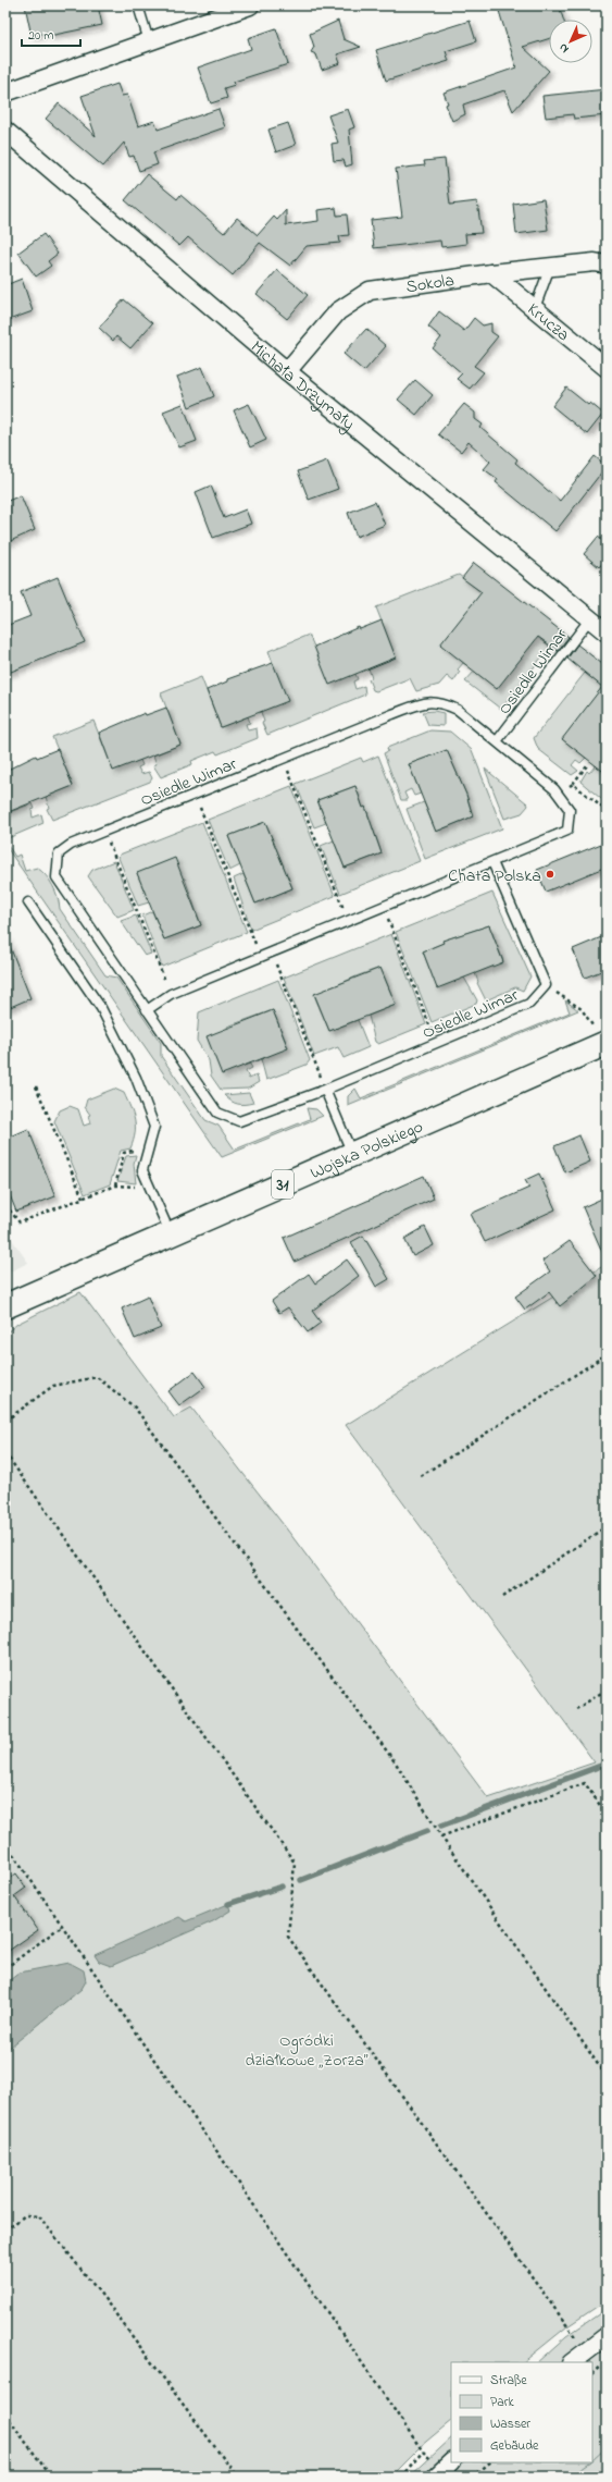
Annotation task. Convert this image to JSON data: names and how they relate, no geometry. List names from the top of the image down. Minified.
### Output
{"streets":{"main road":["Wojska Polskiego","31"],"street":["Sokola","Krucza","Michała Drzymały"],"lane":["Osiedle Wimar"]},"crossings":[["Sokola","Krucza"],["Sokola","Michała Drzymały"],["Michała Drzymały","Osiedle Wimar"]],"parks":["Ogródki działkowe „Zorza”"],"places":["Chata Polska"],"legend":["Straße","Park","Wasser","Gebäude"],"scale_bar":"20 m","north":"bottom left"}
